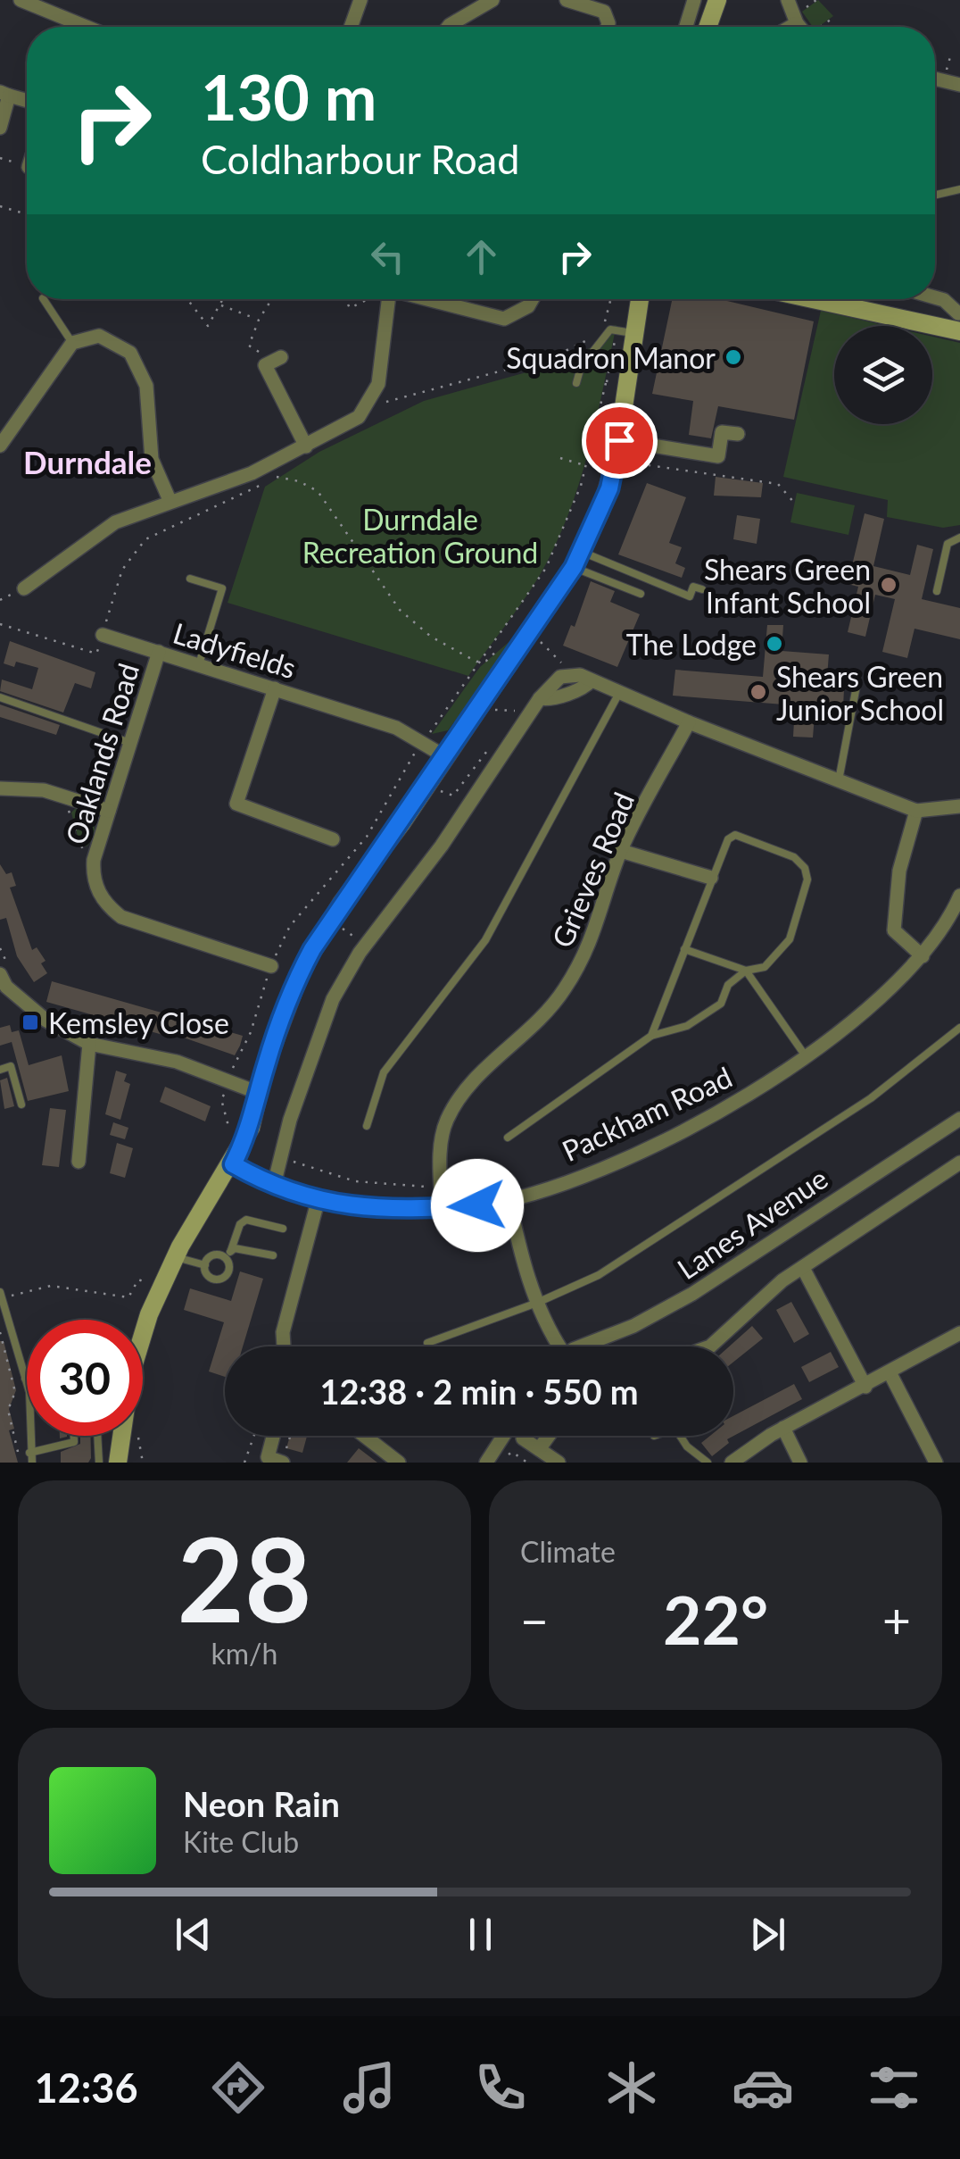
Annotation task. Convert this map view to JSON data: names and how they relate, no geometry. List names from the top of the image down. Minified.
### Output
{"streets":{"street":["Ladyfields","Oaklands Road","Grieves Road","Packham Road","Lanes Avenue"]},"crossings":[["Ladyfields","Oaklands Road"],["Grieves Road","Packham Road"]],"districts":["Durndale"],"parks":["Durndale Recreation Ground"],"places":{"other":["Squadron Manor","Shears Green Infant School","The Lodge","Shears Green Junior School"],"transit":["Kemsley Close"]},"page":{"turn":["130 m","Coldharbour Road"],"limit":"30","trip":"12:38 · 2 min · 550 m","tile":[["28","km/h"],"Climate"],"heat":["−","22°","+"],"song":["Neon Rain","Kite Club"],"tabs":"12:36"}}
